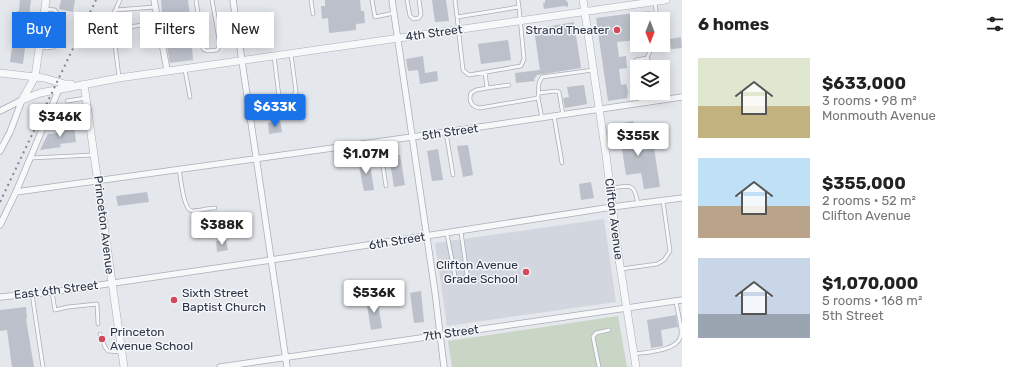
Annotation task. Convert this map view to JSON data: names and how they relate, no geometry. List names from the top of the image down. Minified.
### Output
{"streets":{"street":["4th Street","5th Street","Clifton Avenue","Princeton Avenue","6th Street","East 6th Street","7th Street"]},"crossings":[["4th Street","Clifton Avenue"],["4th Street","Princeton Avenue"],["5th Street","Clifton Avenue"],["5th Street","Princeton Avenue"],["Clifton Avenue","6th Street"],["Clifton Avenue","7th Street"],["Princeton Avenue","6th Street"],["Princeton Avenue","East 6th Street"],["6th Street","East 6th Street"]],"places":["Strand Theater","Clifton Avenue Grade School","Sixth Street Baptist Church","Princeton Avenue School"],"north":"bottom","page":{"heading":"6 homes","chip":["Buy","Rent","Filters","New"],"list":[{"name":"$633,000","note":"3 rooms · 98 m² · Monmouth Avenue"},{"name":"$355,000","note":"2 rooms · 52 m² · Clifton Avenue"},{"name":"$1,070,000","note":"5 rooms · 168 m² · 5th Street"}],"price":["$633K","$346K","$355K","$1.07M","$388K","$536K"]}}
